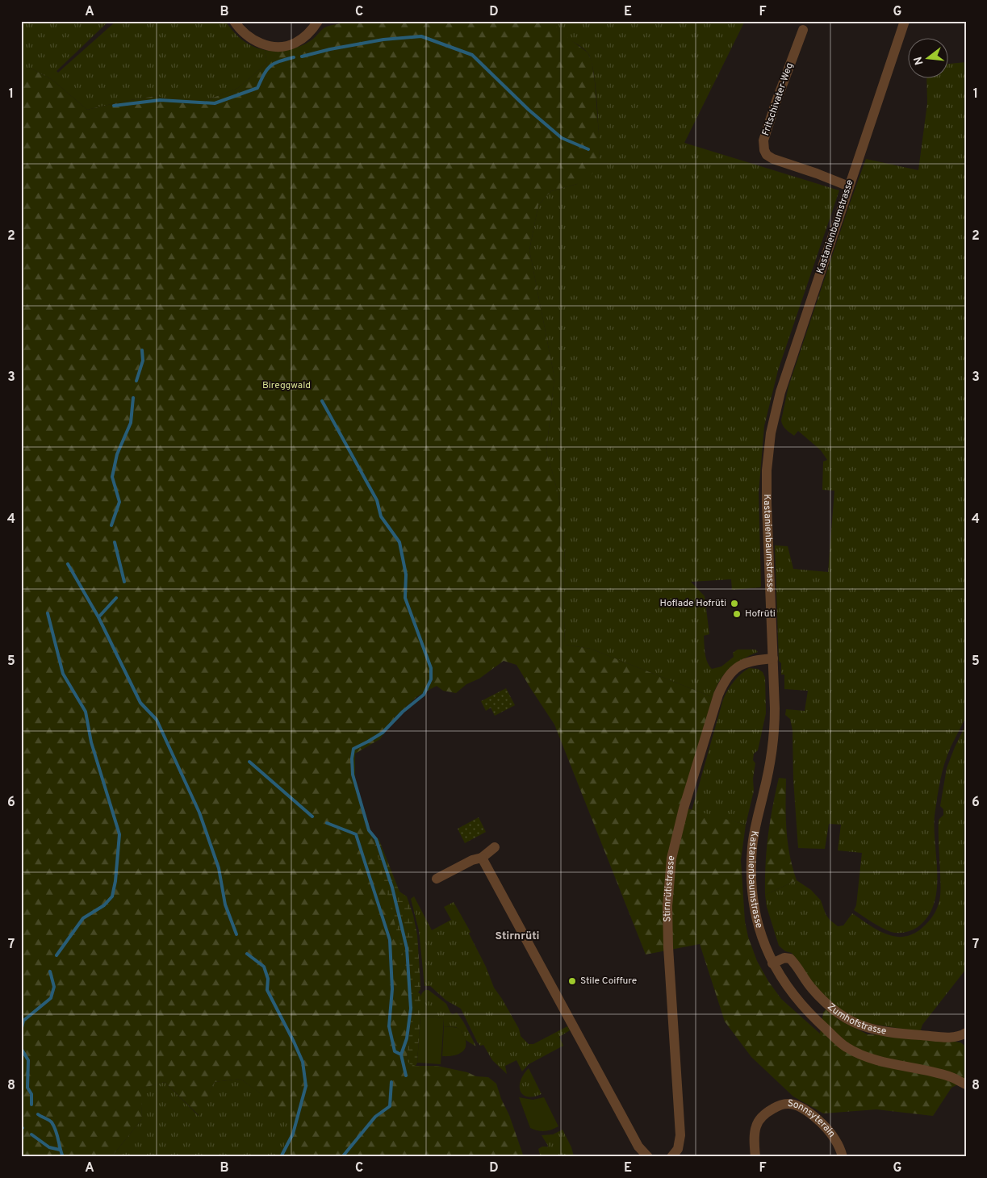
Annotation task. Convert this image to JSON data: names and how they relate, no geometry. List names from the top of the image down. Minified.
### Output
{"streets":{"street":["Fritschivater-Weg","Kastanienbaumstrasse","Stirnrütistrasse","Zumhofstrasse","Sonnsyterain"]},"crossings":[["Fritschivater-Weg","Kastanienbaumstrasse"],["Kastanienbaumstrasse","Stirnrütistrasse"],["Kastanienbaumstrasse","Zumhofstrasse"]],"districts":["Stirnrüti"],"parks":["Bireggwald"],"places":["Hoflade Hofrüti","Hofrüti","Stile Coiffure"],"north":"left","grid":{"columns":["A","B","C","D","E","F","G"],"rows":["1","2","3","4","5","6","7","8"]}}
